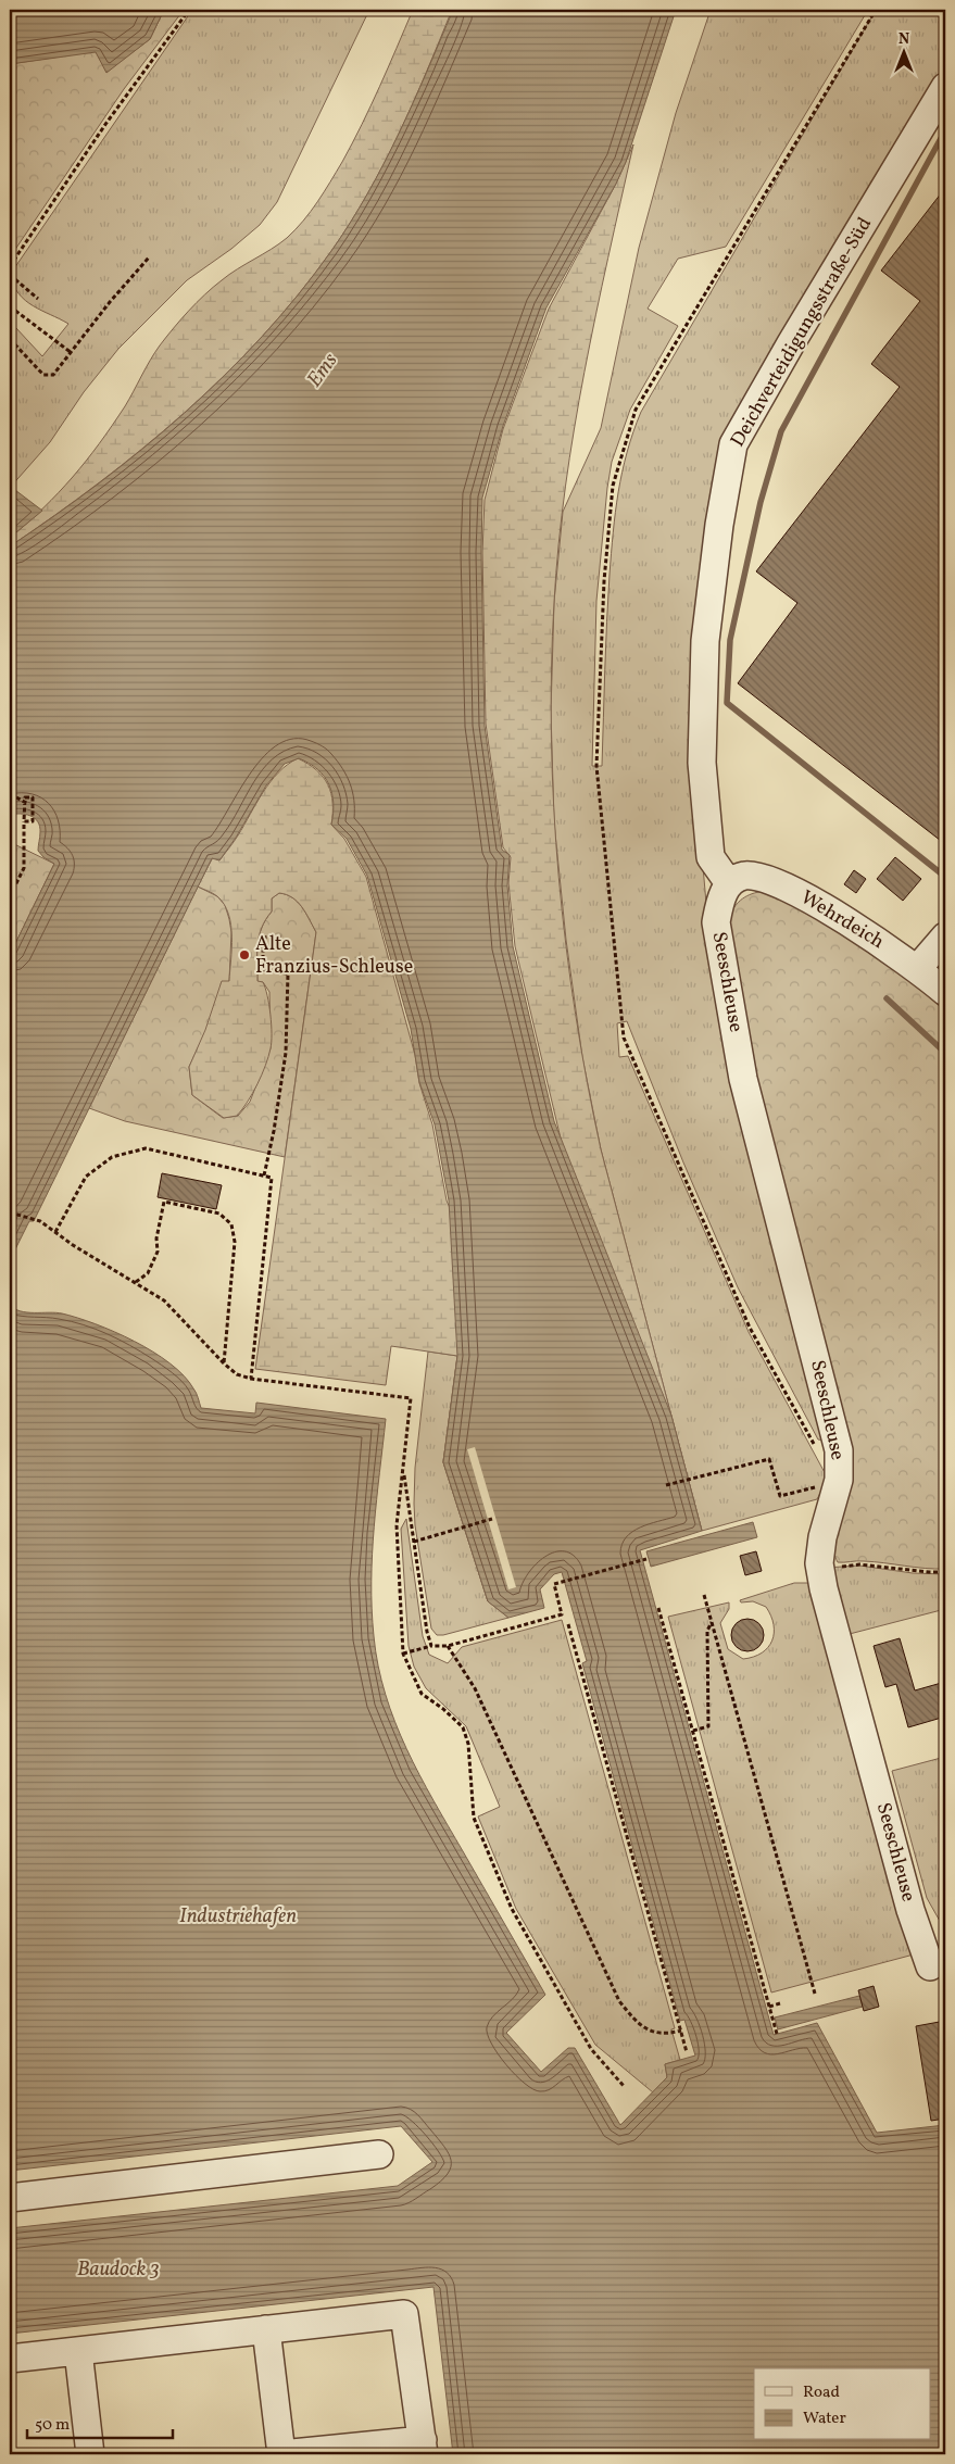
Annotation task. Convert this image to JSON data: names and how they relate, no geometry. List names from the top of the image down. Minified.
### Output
{"streets":{"street":["Deichverteidigungsstraße-Süd","Wehrdeich","Seeschleuse"]},"crossings":[["Deichverteidigungsstraße-Süd","Wehrdeich"],["Deichverteidigungsstraße-Süd","Seeschleuse"],["Wehrdeich","Seeschleuse"]],"water":["Ems","Industriehafen","Baudock 3"],"places":["Alte Franzius-Schleuse"],"legend":["Road","Water"],"scale_bar":"50 m","north":"top"}
